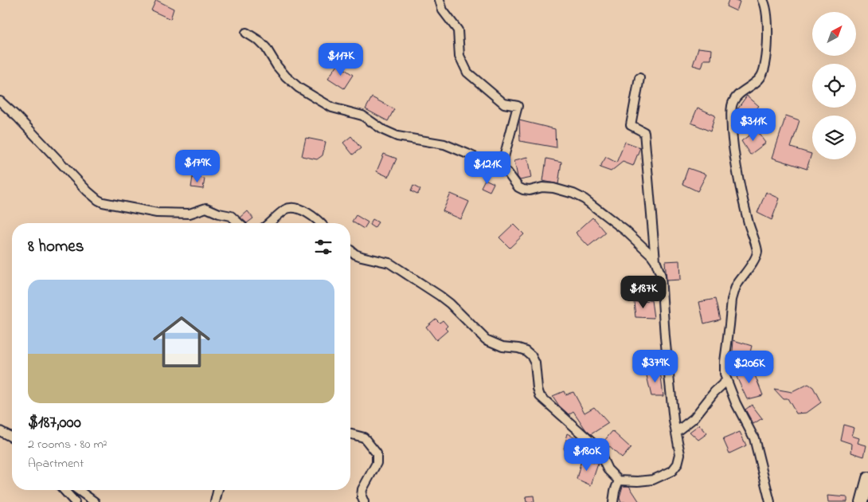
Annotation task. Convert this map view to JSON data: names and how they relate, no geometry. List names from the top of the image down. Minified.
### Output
{"north":"top right","page":{"price":["$117K","$311K","$179K","$121K","$187K","$379K","$206K","$180K"],"heading":"8 homes","list":[{"name":"$187,000","note":"2 rooms · 80 m² · Apartment"}]}}
